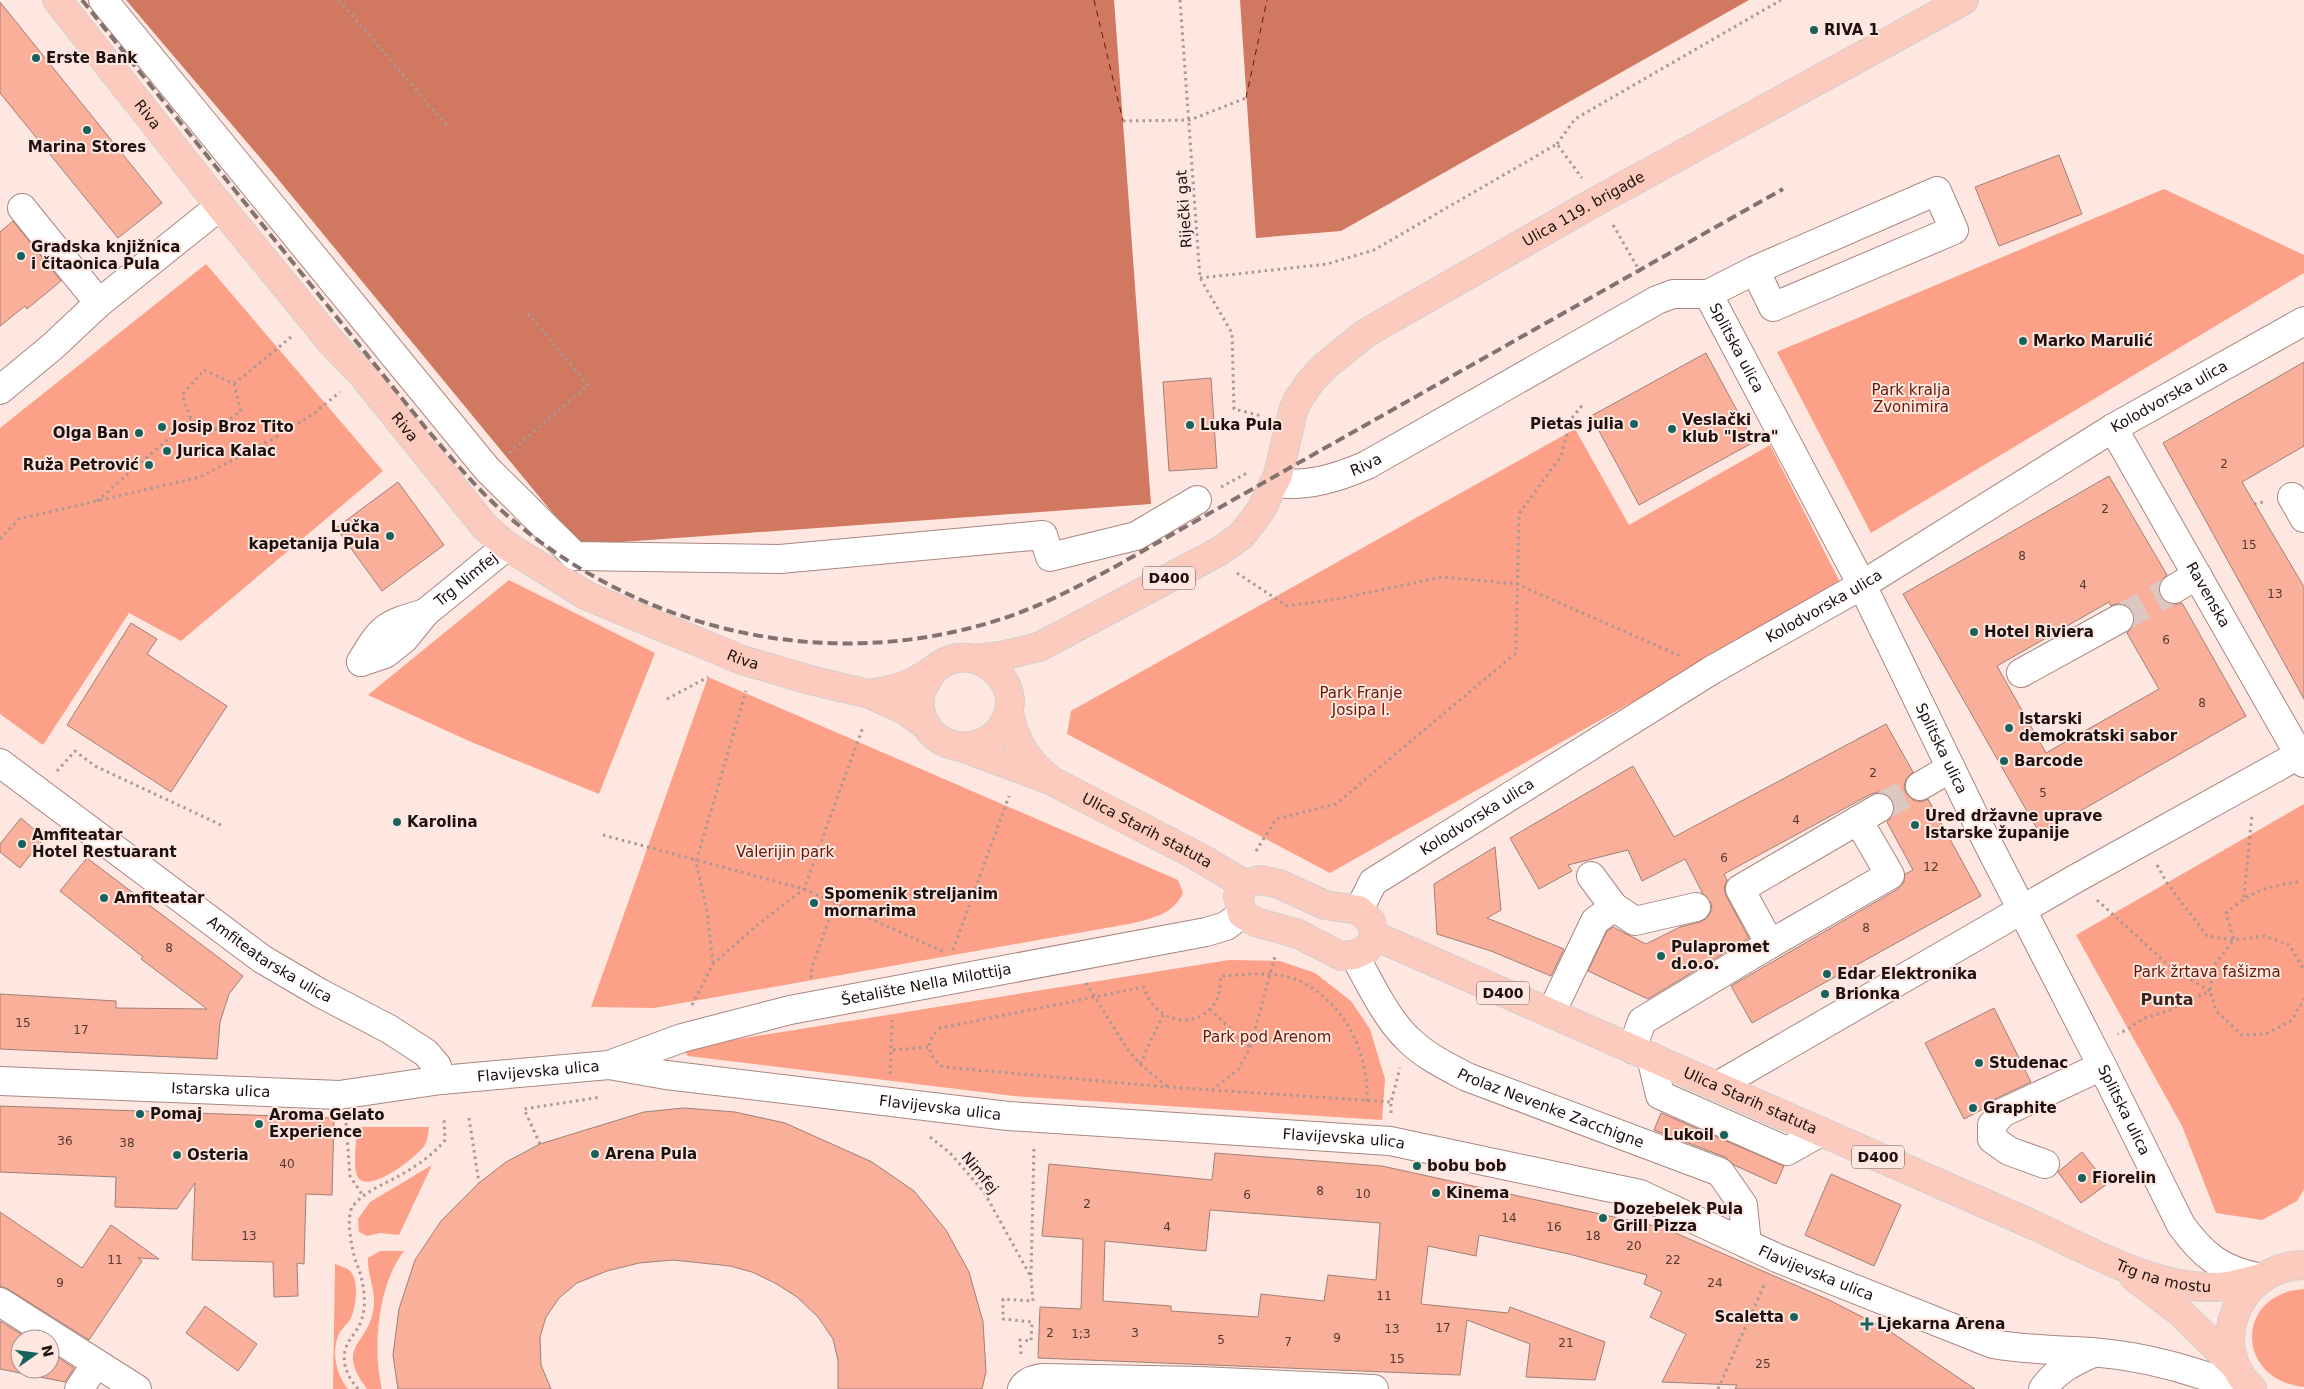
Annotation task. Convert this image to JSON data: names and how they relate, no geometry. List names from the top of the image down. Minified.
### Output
{"streets":{"main road":["Riva","Ulica 119. brigade","D400","Ulica Starih statuta","Trg na mostu"],"street":["Splitska ulica","Kolodvorska ulica","Trg Nimfej","Ravenska","Amfiteatarska ulica","Šetalište Nella Milottija","Flavijevska ulica","Istarska ulica","Prolaz Nevenke Zacchigne"],"path":["Riječki gat","Nimfej"]},"crossings":[["Riva","Ulica 119. brigade"],["Riva","Splitska ulica"],["Riva","D400"],["Riva","Trg Nimfej"],["Riva","Ulica Starih statuta"],["Ulica 119. brigade","D400"],["Splitska ulica","Kolodvorska ulica"],["Splitska ulica","Trg na mostu"],["Kolodvorska ulica","Ravenska"],["D400","Ulica Starih statuta"],["Ulica Starih statuta","Trg na mostu"],["Amfiteatarska ulica","Flavijevska ulica"],["Amfiteatarska ulica","Istarska ulica"],["Šetalište Nella Milottija","Flavijevska ulica"],["Flavijevska ulica","Istarska ulica"],["Flavijevska ulica","Prolaz Nevenke Zacchigne"],["Flavijevska ulica","Nimfej"],["Flavijevska ulica","Trg na mostu"]],"districts":["Punta"],"parks":["Park kralja Zvonimira","Park Franje Josipa I.","Valerijin park","Park žrtava fašizma","Park pod Arenom"],"places":{"other":["RIVA 1","Erste Bank","Marina Stores","Gradska knjižnica i čitaonica Pula","Marko Marulić","Pietas julia","Luka Pula","Josip Broz Tito","Veslački klub \"Istra\"","Olga Ban","Jurica Kalac","Ruža Petrović","Lučka kapetanija Pula","Hotel Riviera","Istarski demokratski sabor","Barcode","Karolina","Ured državne uprave Istarske županije","Amfiteatar Hotel Restuarant","Amfiteatar","Spomenik streljanim mornarima","Pulapromet d.o.o.","Edar Elektronika","Brionka","Studenac","Graphite","Pomaj","Aroma Gelato Experience","Lukoil","Arena Pula","Osteria","bobu bob","Fiorelin","Kinema","Dozebelek Pula Grill Pizza","Scaletta"],"health":["Ljekarna Arena"]},"house_numbers":["2","2","15","8","4","13","6","8","2","5","4","6","12","8","8","15","17","36","38","40","8","10","6","2","14","4","16","13","18","20","11","22","9","24","11","17","13","2","3","1;3","9","5","7","21","15","25"],"north":"right"}
